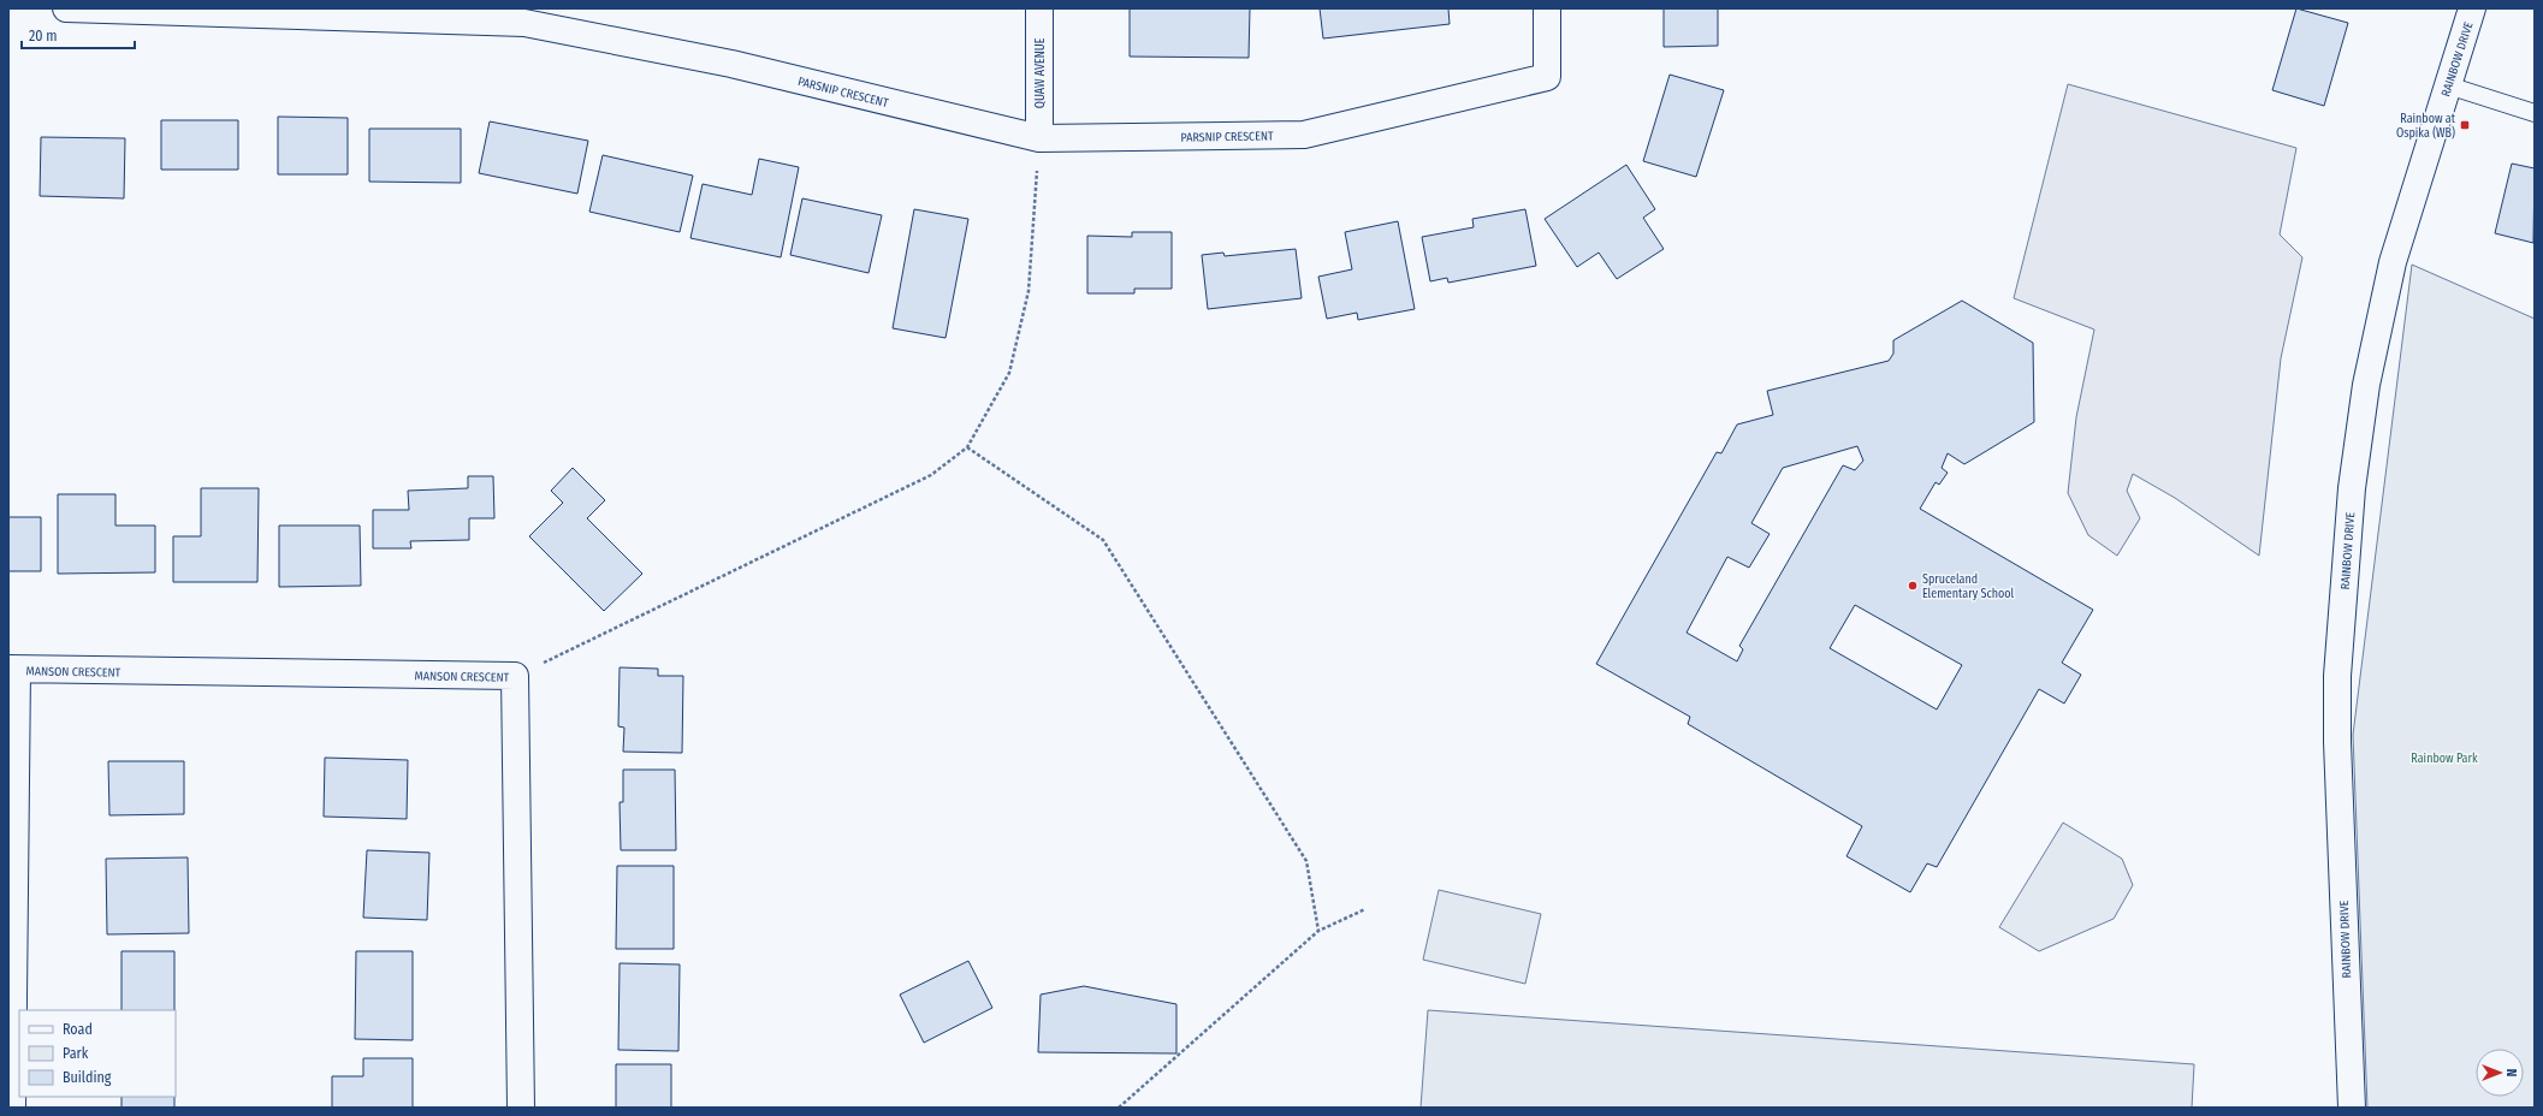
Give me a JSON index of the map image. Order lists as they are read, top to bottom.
{
  "streets": {
    "street": [
      "RAINBOW DRIVE",
      "QUAW AVENUE",
      "PARSNIP CRESCENT",
      "MANSON CRESCENT"
    ]
  },
  "crossings": [
    ["QUAW AVENUE", "PARSNIP CRESCENT"]
  ],
  "parks": ["Rainbow Park"],
  "places": {
    "transit": ["Rainbow at Ospika (WB)"],
    "other": ["Spruceland Elementary School"]
  },
  "legend": ["Road", "Park", "Building"],
  "scale_bar": "20 m",
  "north": "right"
}
